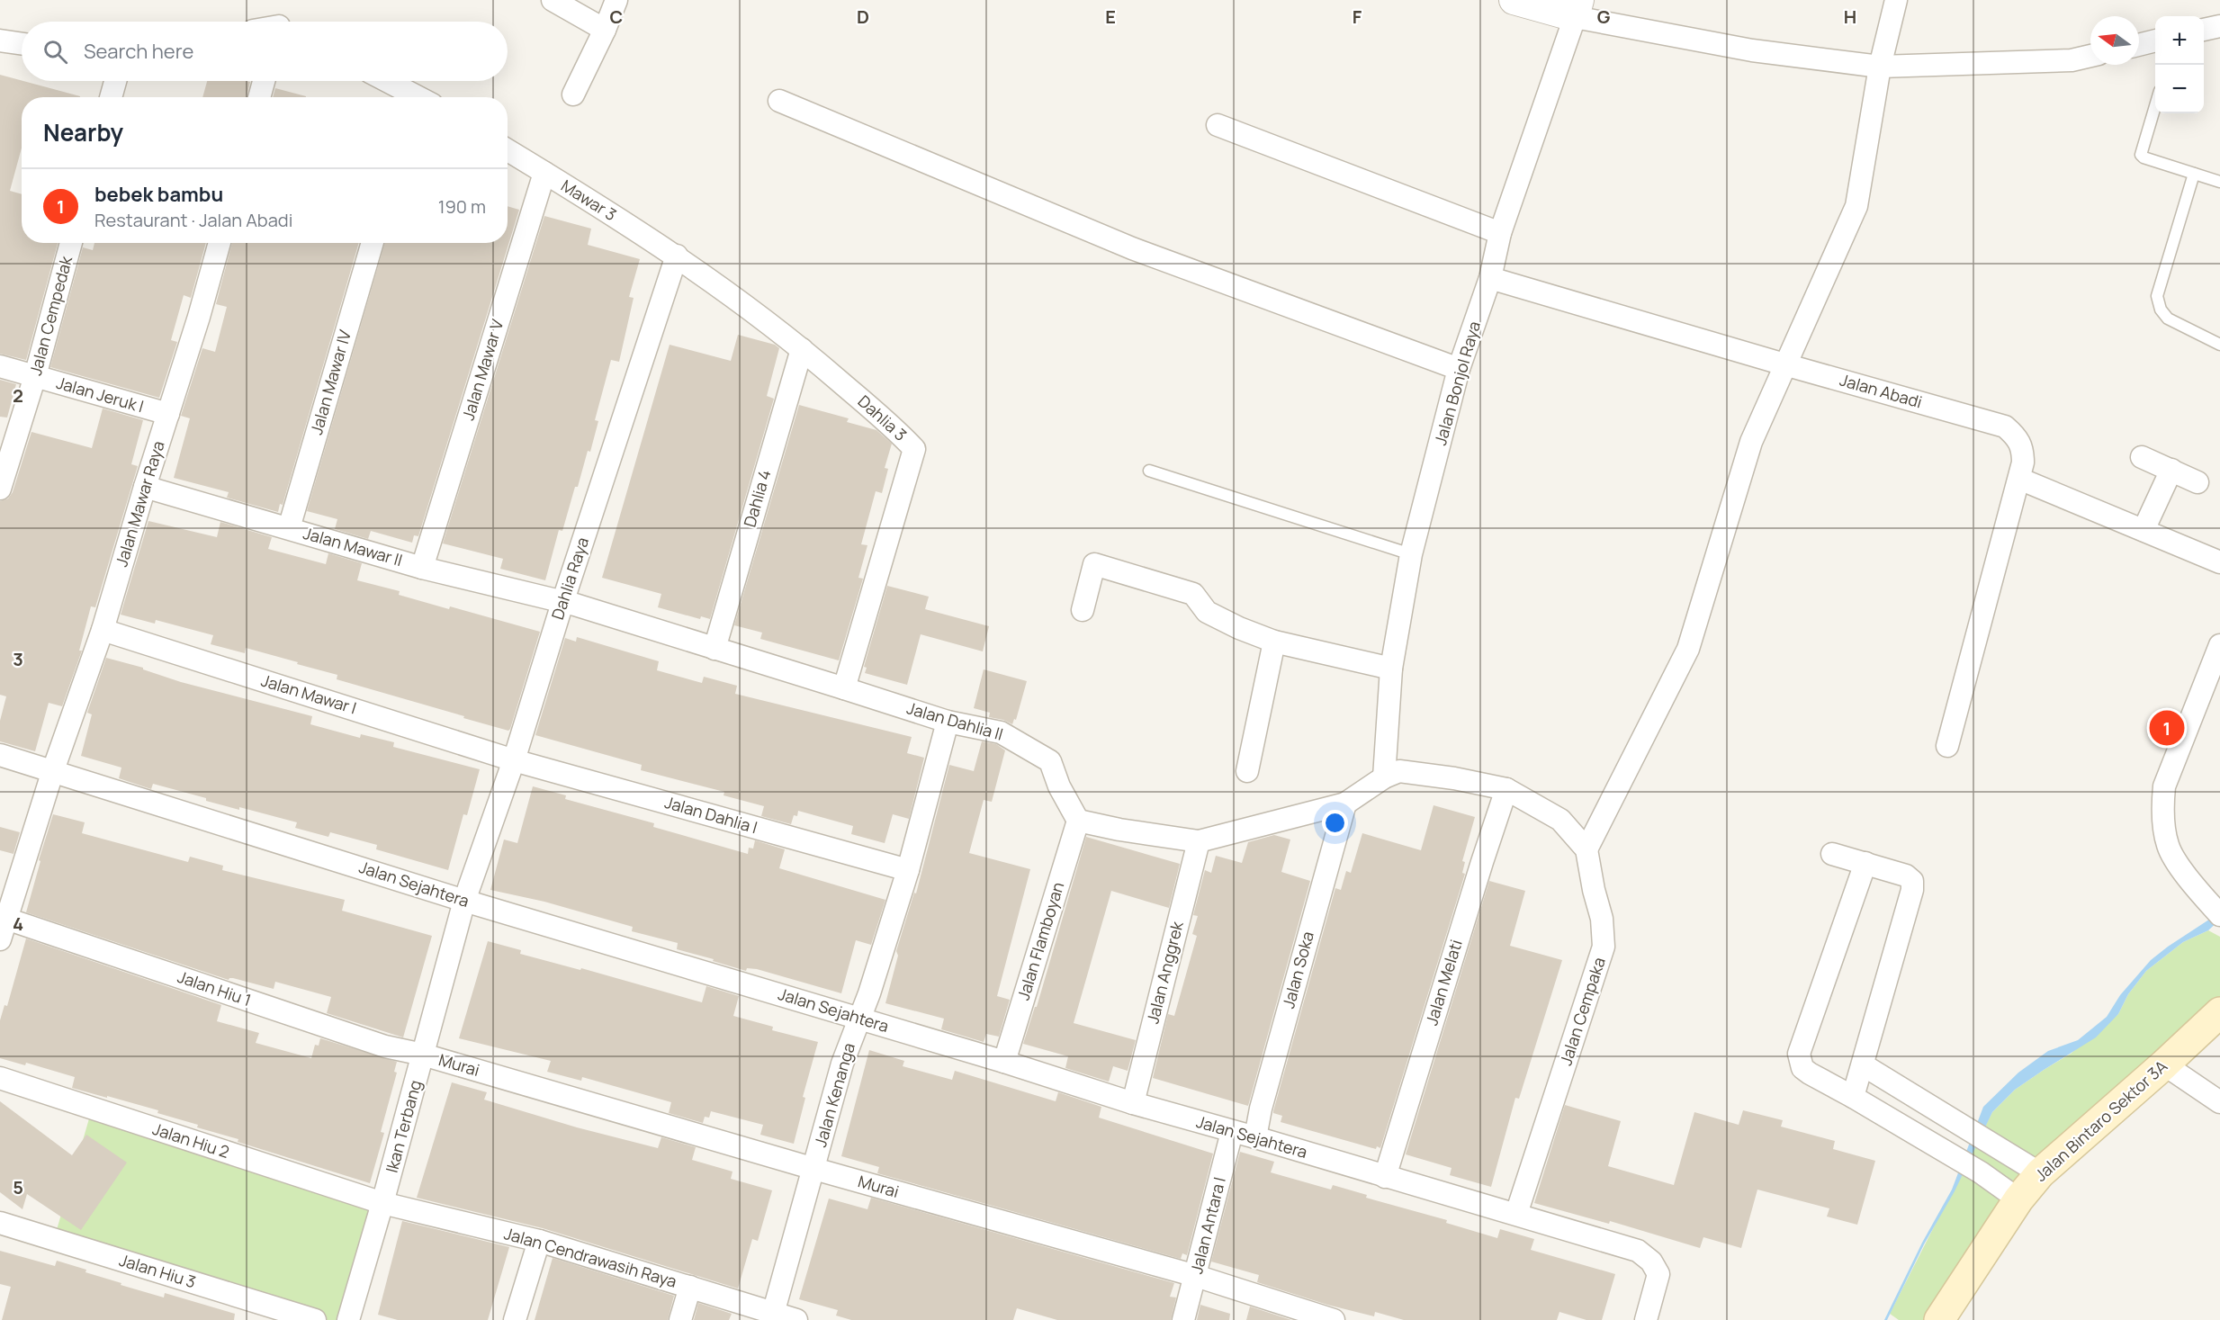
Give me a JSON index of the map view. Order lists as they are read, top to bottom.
{
  "streets": {
    "main road": ["Jalan Bintaro Sektor 3A"],
    "street": [
      "Mawar 3",
      "Jalan Cempedak",
      "Jalan Mawar V",
      "Jalan Mawar IV",
      "Jalan Bonjol Raya",
      "Jalan Abadi",
      "Jalan Jeruk I",
      "Dahlia 3",
      "Dahlia 4",
      "Jalan Mawar Raya",
      "Jalan Mawar II",
      "Dahlia Raya",
      "Jalan Mawar I",
      "Jalan Dahlia II",
      "Jalan Dahlia I",
      "Jalan Sejahtera",
      "Jalan Flamboyan",
      "Jalan Soka",
      "Jalan Anggrek",
      "Jalan Melati",
      "Jalan Hiu 1",
      "Jalan Cempaka",
      "Murai",
      "Jalan Kenanga",
      "Ikan Terbang",
      "Jalan Hiu 2",
      "Jalan Antara I",
      "Jalan Cendrawasih Raya",
      "Jalan Hiu 3"
    ]
  },
  "crossings": [
    ["Mawar 3", "Jalan Mawar V"],
    ["Mawar 3", "Dahlia 3"],
    ["Mawar 3", "Dahlia Raya"],
    ["Jalan Cempedak", "Jalan Jeruk I"],
    ["Jalan Mawar V", "Jalan Mawar II"],
    ["Jalan Mawar IV", "Jalan Mawar II"],
    ["Jalan Bonjol Raya", "Jalan Abadi"],
    ["Jalan Bonjol Raya", "Jalan Cempaka"],
    ["Jalan Jeruk I", "Jalan Mawar Raya"],
    ["Dahlia 3", "Dahlia 4"],
    ["Dahlia 3", "Dahlia Raya"],
    ["Dahlia 3", "Jalan Dahlia II"],
    ["Dahlia 4", "Jalan Dahlia II"],
    ["Jalan Mawar Raya", "Jalan Mawar II"],
    ["Jalan Mawar Raya", "Jalan Mawar I"],
    ["Jalan Mawar Raya", "Jalan Sejahtera"],
    ["Jalan Mawar Raya", "Jalan Hiu 1"],
    ["Jalan Mawar II", "Dahlia Raya"],
    ["Jalan Mawar II", "Jalan Dahlia II"],
    ["Dahlia Raya", "Jalan Mawar I"],
    ["Dahlia Raya", "Jalan Dahlia II"],
    ["Dahlia Raya", "Jalan Dahlia I"],
    ["Dahlia Raya", "Jalan Sejahtera"],
    ["Dahlia Raya", "Ikan Terbang"],
    ["Jalan Mawar I", "Jalan Dahlia I"],
    ["Jalan Dahlia II", "Jalan Flamboyan"],
    ["Jalan Dahlia II", "Jalan Kenanga"],
    ["Jalan Dahlia I", "Jalan Kenanga"],
    ["Jalan Sejahtera", "Jalan Flamboyan"],
    ["Jalan Sejahtera", "Jalan Soka"],
    ["Jalan Sejahtera", "Jalan Anggrek"],
    ["Jalan Sejahtera", "Jalan Melati"],
    ["Jalan Sejahtera", "Jalan Cempaka"],
    ["Jalan Sejahtera", "Jalan Kenanga"],
    ["Jalan Sejahtera", "Ikan Terbang"],
    ["Jalan Sejahtera", "Jalan Antara I"],
    ["Jalan Soka", "Jalan Cempaka"],
    ["Jalan Melati", "Jalan Cempaka"],
    ["Jalan Hiu 1", "Murai"],
    ["Jalan Hiu 1", "Ikan Terbang"],
    ["Murai", "Jalan Kenanga"],
    ["Murai", "Ikan Terbang"],
    ["Murai", "Jalan Antara I"],
    ["Jalan Kenanga", "Jalan Cendrawasih Raya"],
    ["Ikan Terbang", "Jalan Hiu 2"],
    ["Ikan Terbang", "Jalan Cendrawasih Raya"],
    ["Jalan Hiu 2", "Jalan Cendrawasih Raya"]
  ],
  "north": "left",
  "page": {
    "map_buttons": ["+", "−"],
    "search": "Search here",
    "heading": "Nearby",
    "list": [
      {
        "mark": "1",
        "name": "bebek bambu",
        "note": "Restaurant · Jalan Abadi",
        "value": "190 m"
      }
    ],
    "pins": "1"
  },
  "grid": {
    "columns": [
      "C",
      "D",
      "E",
      "F",
      "G",
      "H"
    ],
    "rows": [
      "2",
      "3",
      "4",
      "5"
    ]
  }
}
